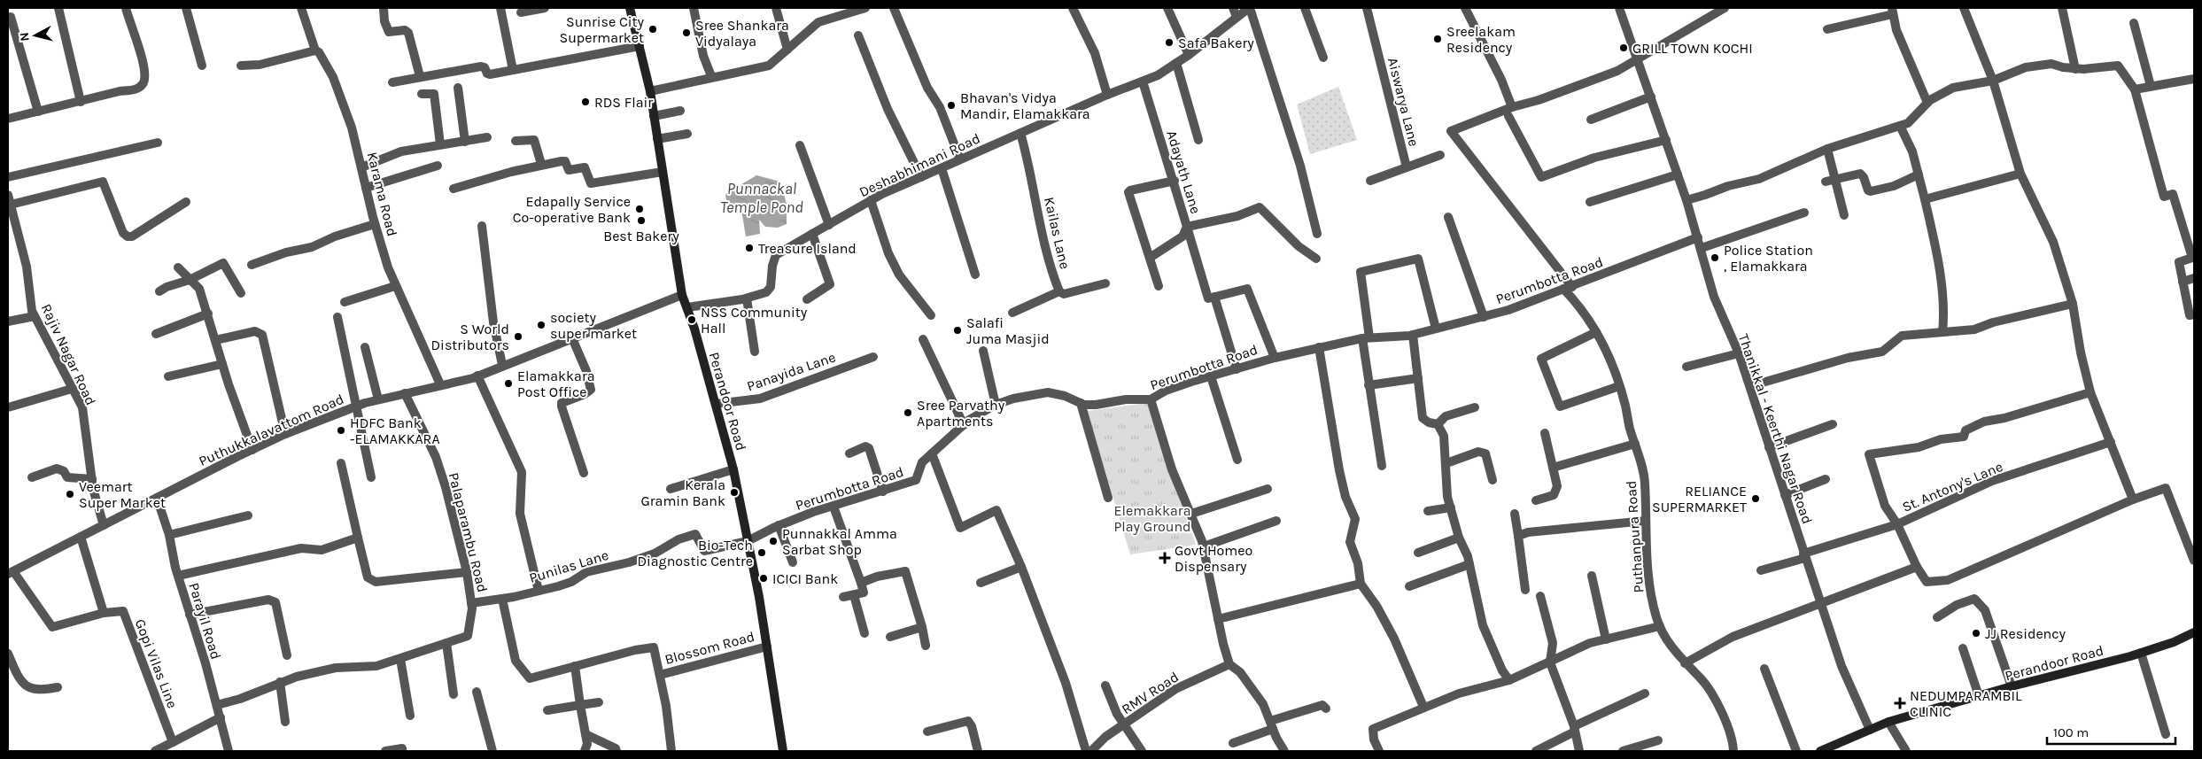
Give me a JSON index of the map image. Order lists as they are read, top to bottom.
{
  "streets": {
    "main road": ["Perandoor Road"],
    "street": [
      "Aiswarya Lane",
      "Deshabhimani Road",
      "Adayath Lane",
      "Karama Road",
      "Kailas Lane",
      "Perumbotta Road",
      "Rajiv Nagar Road",
      "Panayida Lane",
      "Thanikkal - Keerthi Nagar Road",
      "Puthukkalavattom Road",
      "St. Antony's Lane",
      "Palaparambu Road",
      "Puthanpura Road",
      "Punilas Lane",
      "Parayil Road",
      "Blossom Road",
      "Gopi Vilas Line",
      "RMV Road"
    ]
  },
  "crossings": [
    ["Deshabhimani Road", "Adayath Lane"],
    ["Deshabhimani Road", "Kailas Lane"],
    ["Deshabhimani Road", "Perandoor Road"],
    ["Karama Road", "Puthukkalavattom Road"],
    ["Perumbotta Road", "Perandoor Road"],
    ["Perumbotta Road", "Thanikkal - Keerthi Nagar Road"],
    ["Perumbotta Road", "Puthanpura Road"],
    ["Perumbotta Road", "Punilas Lane"],
    ["Rajiv Nagar Road", "Puthukkalavattom Road"],
    ["Panayida Lane", "Perandoor Road"],
    ["Perandoor Road", "Thanikkal - Keerthi Nagar Road"],
    ["Perandoor Road", "Puthukkalavattom Road"],
    ["Perandoor Road", "Punilas Lane"],
    ["Perandoor Road", "Blossom Road"],
    ["Thanikkal - Keerthi Nagar Road", "St. Antony's Lane"],
    ["Puthukkalavattom Road", "Palaparambu Road"],
    ["Puthukkalavattom Road", "Parayil Road"],
    ["Palaparambu Road", "Punilas Lane"],
    ["Palaparambu Road", "Parayil Road"]
  ],
  "water": ["Punnackal Temple Pond"],
  "parks": ["Elemakkara Play Ground"],
  "places": {
    "other": [
      "Sunrise City Supermarket",
      "Sree Shankara Vidyalaya",
      "Sreelakam Residency",
      "Safa Bakery",
      "GRILL TOWN KOCHI",
      "RDS Flair",
      "Bhavan's Vidya Mandir, Elamakkara",
      "Edapally Service Co-operative Bank",
      "Best Bakery",
      "Treasure Island",
      "Police Station , Elamakkara",
      "NSS Community Hall",
      "society super market",
      "Salafi Juma Masjid",
      "S World Distributors",
      "Elamakkara Post Office",
      "Sree Parvathy Apartments",
      "HDFC Bank -ELAMAKKARA",
      "Kerala Gramin Bank",
      "Veemart Super Market",
      "RELIANCE SUPERMARKET",
      "Punnakkal Amma Sarbat Shop",
      "Bio-Tech Diagnostic Centre",
      "ICICI Bank",
      "JJ Residency"
    ],
    "health": ["Govt Homeo Dispensary", "NEDUMPARAMBIL CLINIC"]
  },
  "scale_bar": "100 m",
  "north": "left"
}
